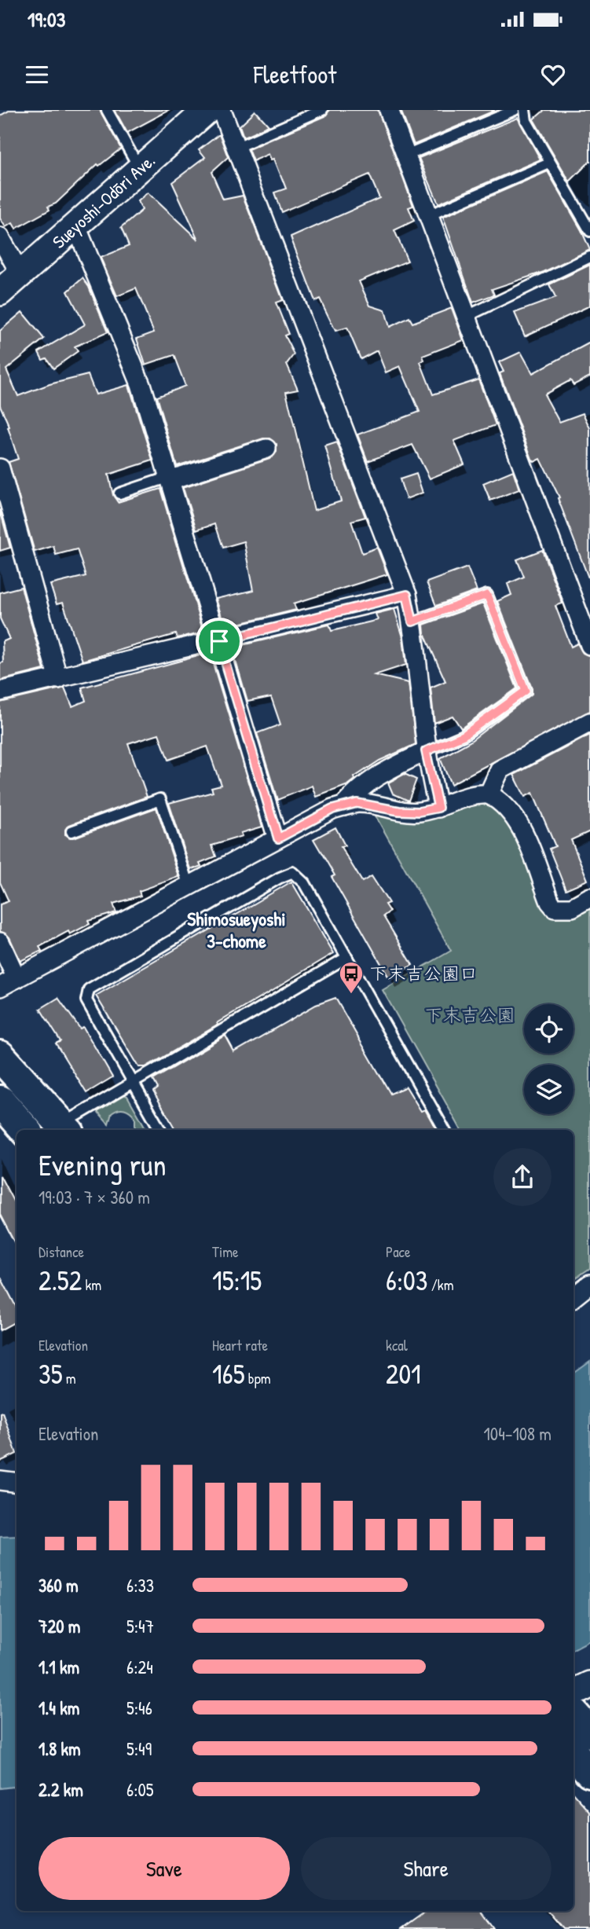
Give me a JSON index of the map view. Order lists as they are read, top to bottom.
{
  "streets": {
    "street": ["Sueyoshi-Odōri Ave."]
  },
  "districts": ["Shimosueyoshi 3-chome"],
  "parks": ["下末吉公園"],
  "places": {
    "bus stop": ["下末吉公園口"]
  },
  "page": {
    "status": "19:03",
    "header": "Fleetfoot",
    "heading": ["Evening run", "19:03 · 7 × 360 m"],
    "stats": [
      ["Distance", "2.52 km"],
      ["Time", "15:15"],
      ["Pace", "6:03 /km"],
      ["Elevation", "35 m"],
      ["Heart rate", "165 bpm"],
      ["kcal", "201"]
    ],
    "chart": ["Elevation", "104–108 m"],
    "list": [
      {
        "name": "360 m",
        "note": "6:33"
      },
      {
        "name": "720 m",
        "note": "5:47"
      },
      {
        "name": "1.1 km",
        "note": "6:24"
      },
      {
        "name": "1.4 km",
        "note": "5:46"
      },
      {
        "name": "1.8 km",
        "note": "5:49"
      },
      {
        "name": "2.2 km",
        "note": "6:05"
      }
    ],
    "buttons": ["Save", "Share"]
  }
}
